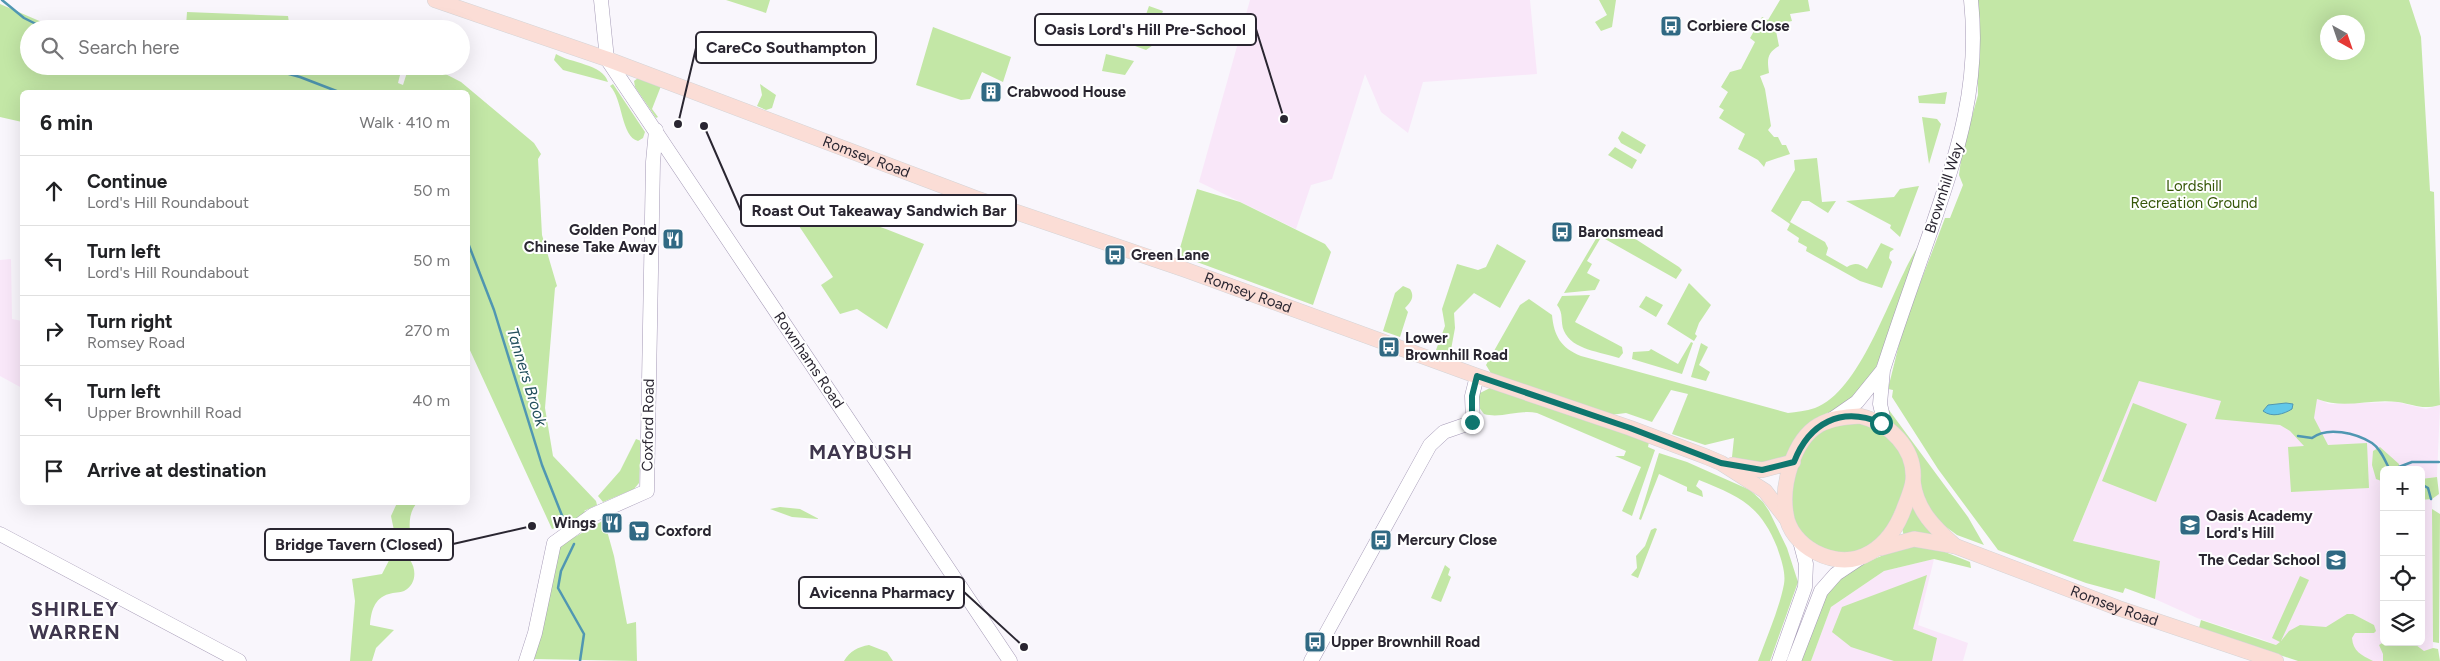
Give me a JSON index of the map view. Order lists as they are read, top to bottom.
{
  "streets": {
    "main road": ["Romsey Road"],
    "street": ["Brownhill Way", "Rownhams Road", "Coxford Road"]
  },
  "crossings": [
    ["Romsey Road", "Brownhill Way"],
    ["Romsey Road", "Rownhams Road"],
    ["Rownhams Road", "Coxford Road"]
  ],
  "districts": ["MAYBUSH", "SHIRLEY WARREN"],
  "water": ["Tanners Brook"],
  "parks": ["Lordshill Recreation Ground"],
  "places": {
    "bus stop": [
      "Corbiere Close",
      "Baronsmead",
      "Green Lane",
      "Lower Brownhill Road",
      "Mercury Close",
      "Upper Brownhill Road"
    ],
    "building": ["Crabwood House"],
    "other": [
      "Oasis Lord's Hill Pre-School",
      "CareCo Southampton",
      "Roast Out Takeaway Sandwich Bar",
      "Bridge Tavern (Closed)",
      "Avicenna Pharmacy"
    ],
    "restaurant": ["Golden Pond Chinese Take Away", "Wings"],
    "school or university": ["Oasis Academy Lord's Hill", "The Cedar School"],
    "supermarket": ["Coxford"]
  },
  "north": "bottom right",
  "page": {
    "search": "Search here",
    "heading": ["6 min", "Walk · 410 m"],
    "list": [
      ["Continue", "Lord's Hill Roundabout", "50 m"],
      ["Turn left", "Lord's Hill Roundabout", "50 m"],
      ["Turn right", "Romsey Road", "270 m"],
      ["Turn left", "Upper Brownhill Road", "40 m"],
      "Arrive at destination"
    ],
    "map_buttons": ["+", "−"]
  }
}
